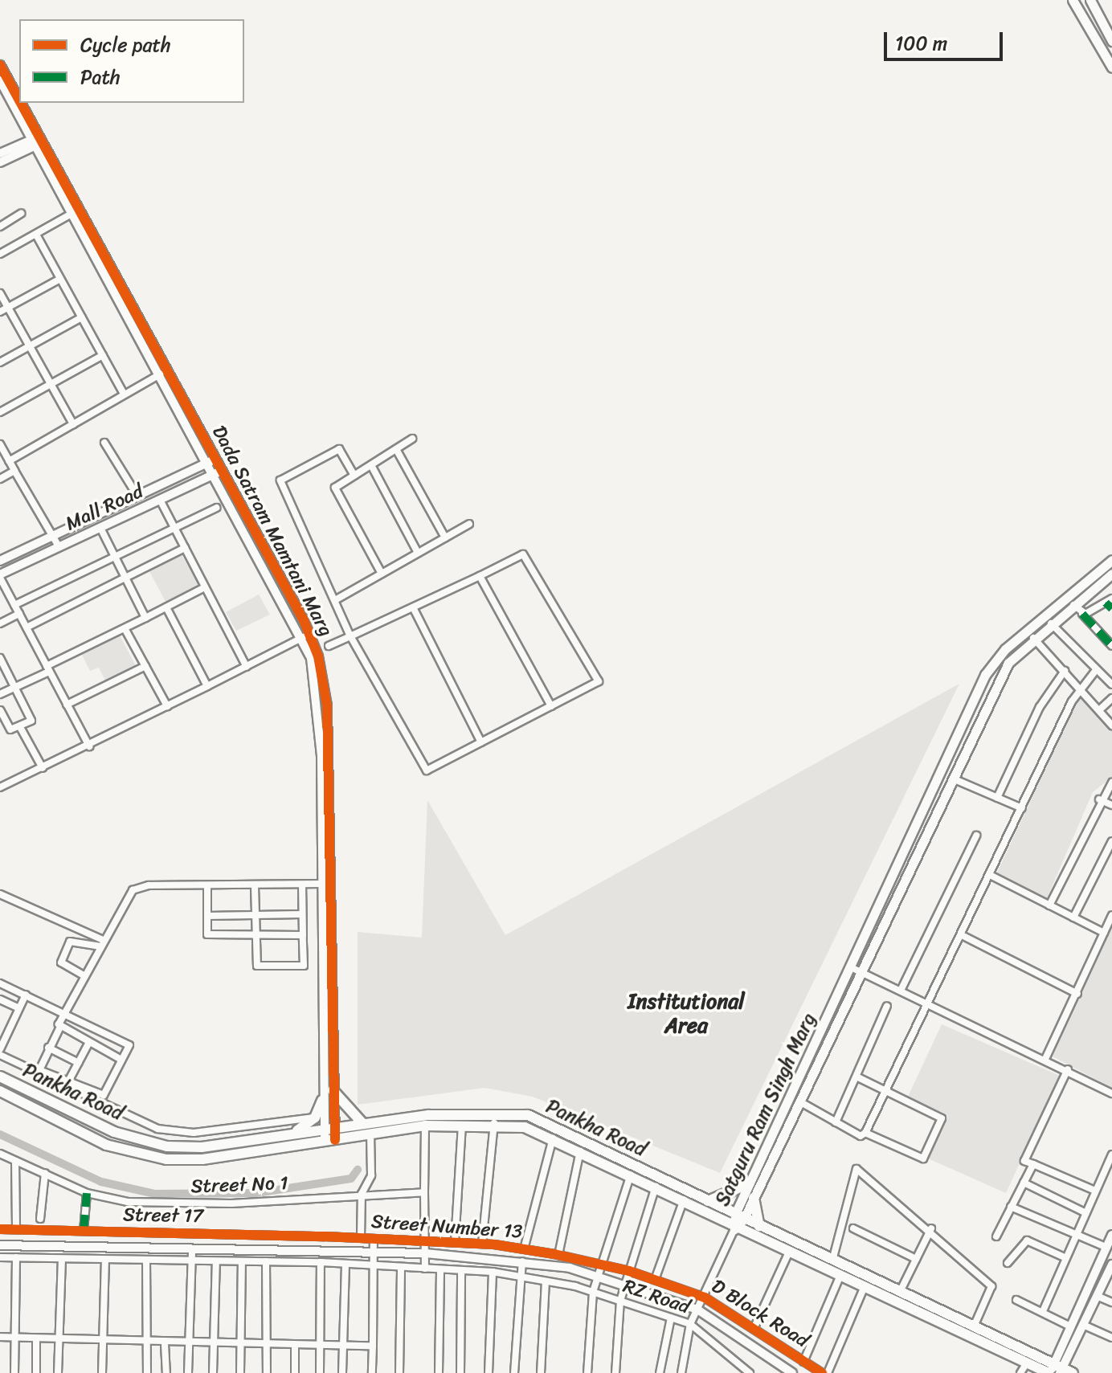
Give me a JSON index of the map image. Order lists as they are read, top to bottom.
{
  "streets": {
    "main road": ["Pankha Road", "Satguru Ram Singh Marg"],
    "street": [
      "Mall Road",
      "Dada Satram Mamtani Marg",
      "Street No 1",
      "Street 17",
      "Street Number 13",
      "RZ Road",
      "D Block Road"
    ]
  },
  "crossings": [
    ["Mall Road", "Dada Satram Mamtani Marg"],
    ["Dada Satram Mamtani Marg", "Pankha Road"],
    ["Pankha Road", "Satguru Ram Singh Marg"],
    ["Street 17", "Street Number 13"],
    ["Street Number 13", "D Block Road"]
  ],
  "districts": ["Institutional Area"],
  "legend": ["Cycle path", "Path"],
  "scale_bar": "100 m"
}
